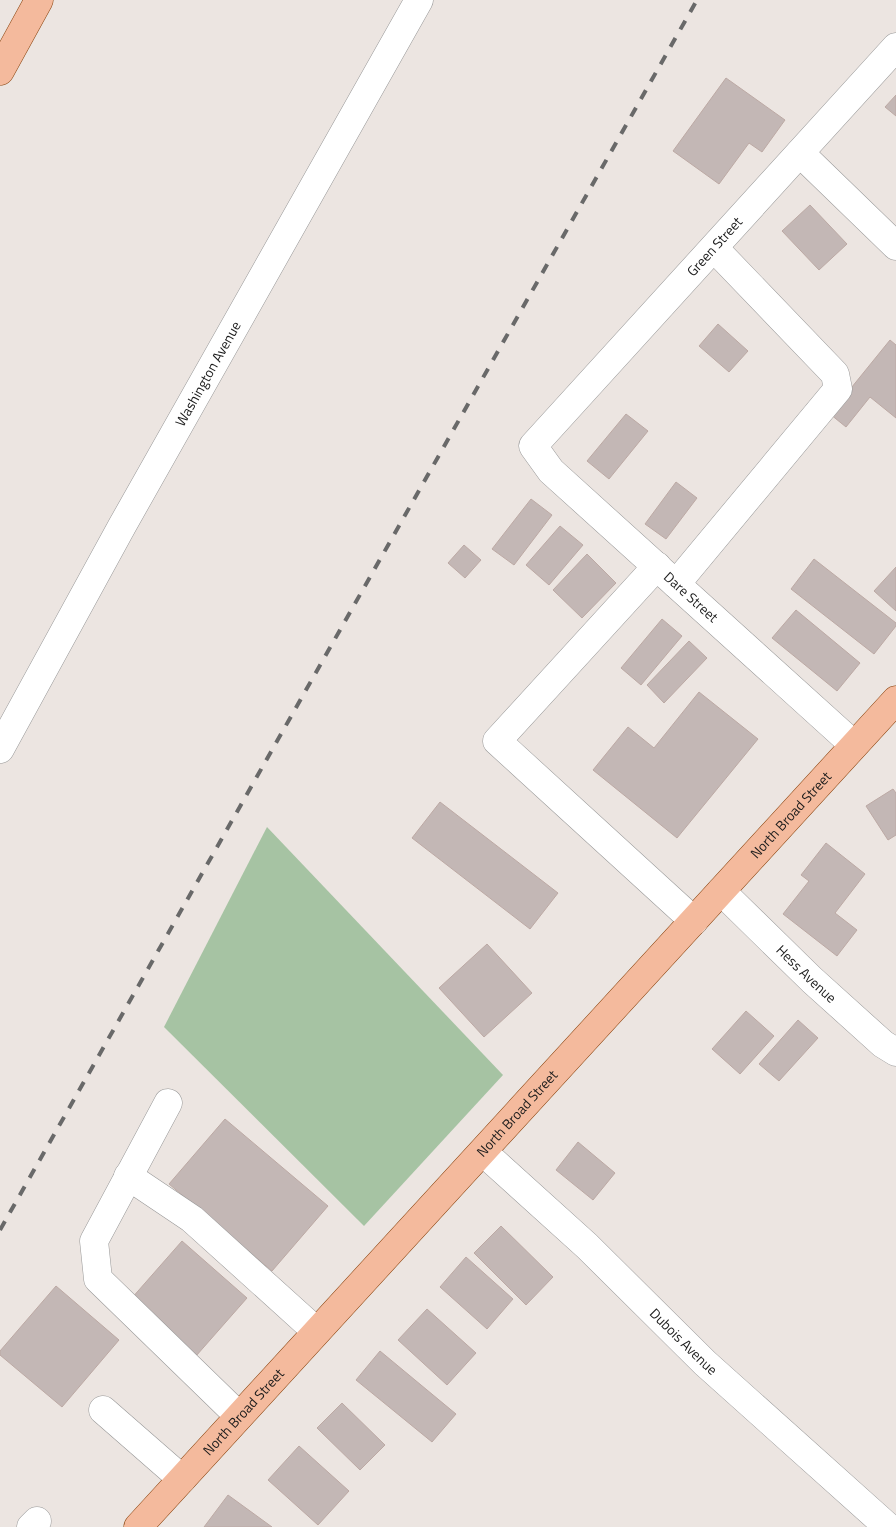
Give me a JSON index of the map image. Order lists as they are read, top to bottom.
{
  "streets": {
    "main road": ["North Broad Street"],
    "street": [
      "Green Street",
      "Washington Avenue",
      "Dare Street",
      "Hess Avenue",
      "Dubois Avenue"
    ]
  },
  "crossings": [
    ["Green Street", "Dare Street"],
    ["Dare Street", "North Broad Street"],
    ["North Broad Street", "Hess Avenue"],
    ["North Broad Street", "Dubois Avenue"]
  ]
}
